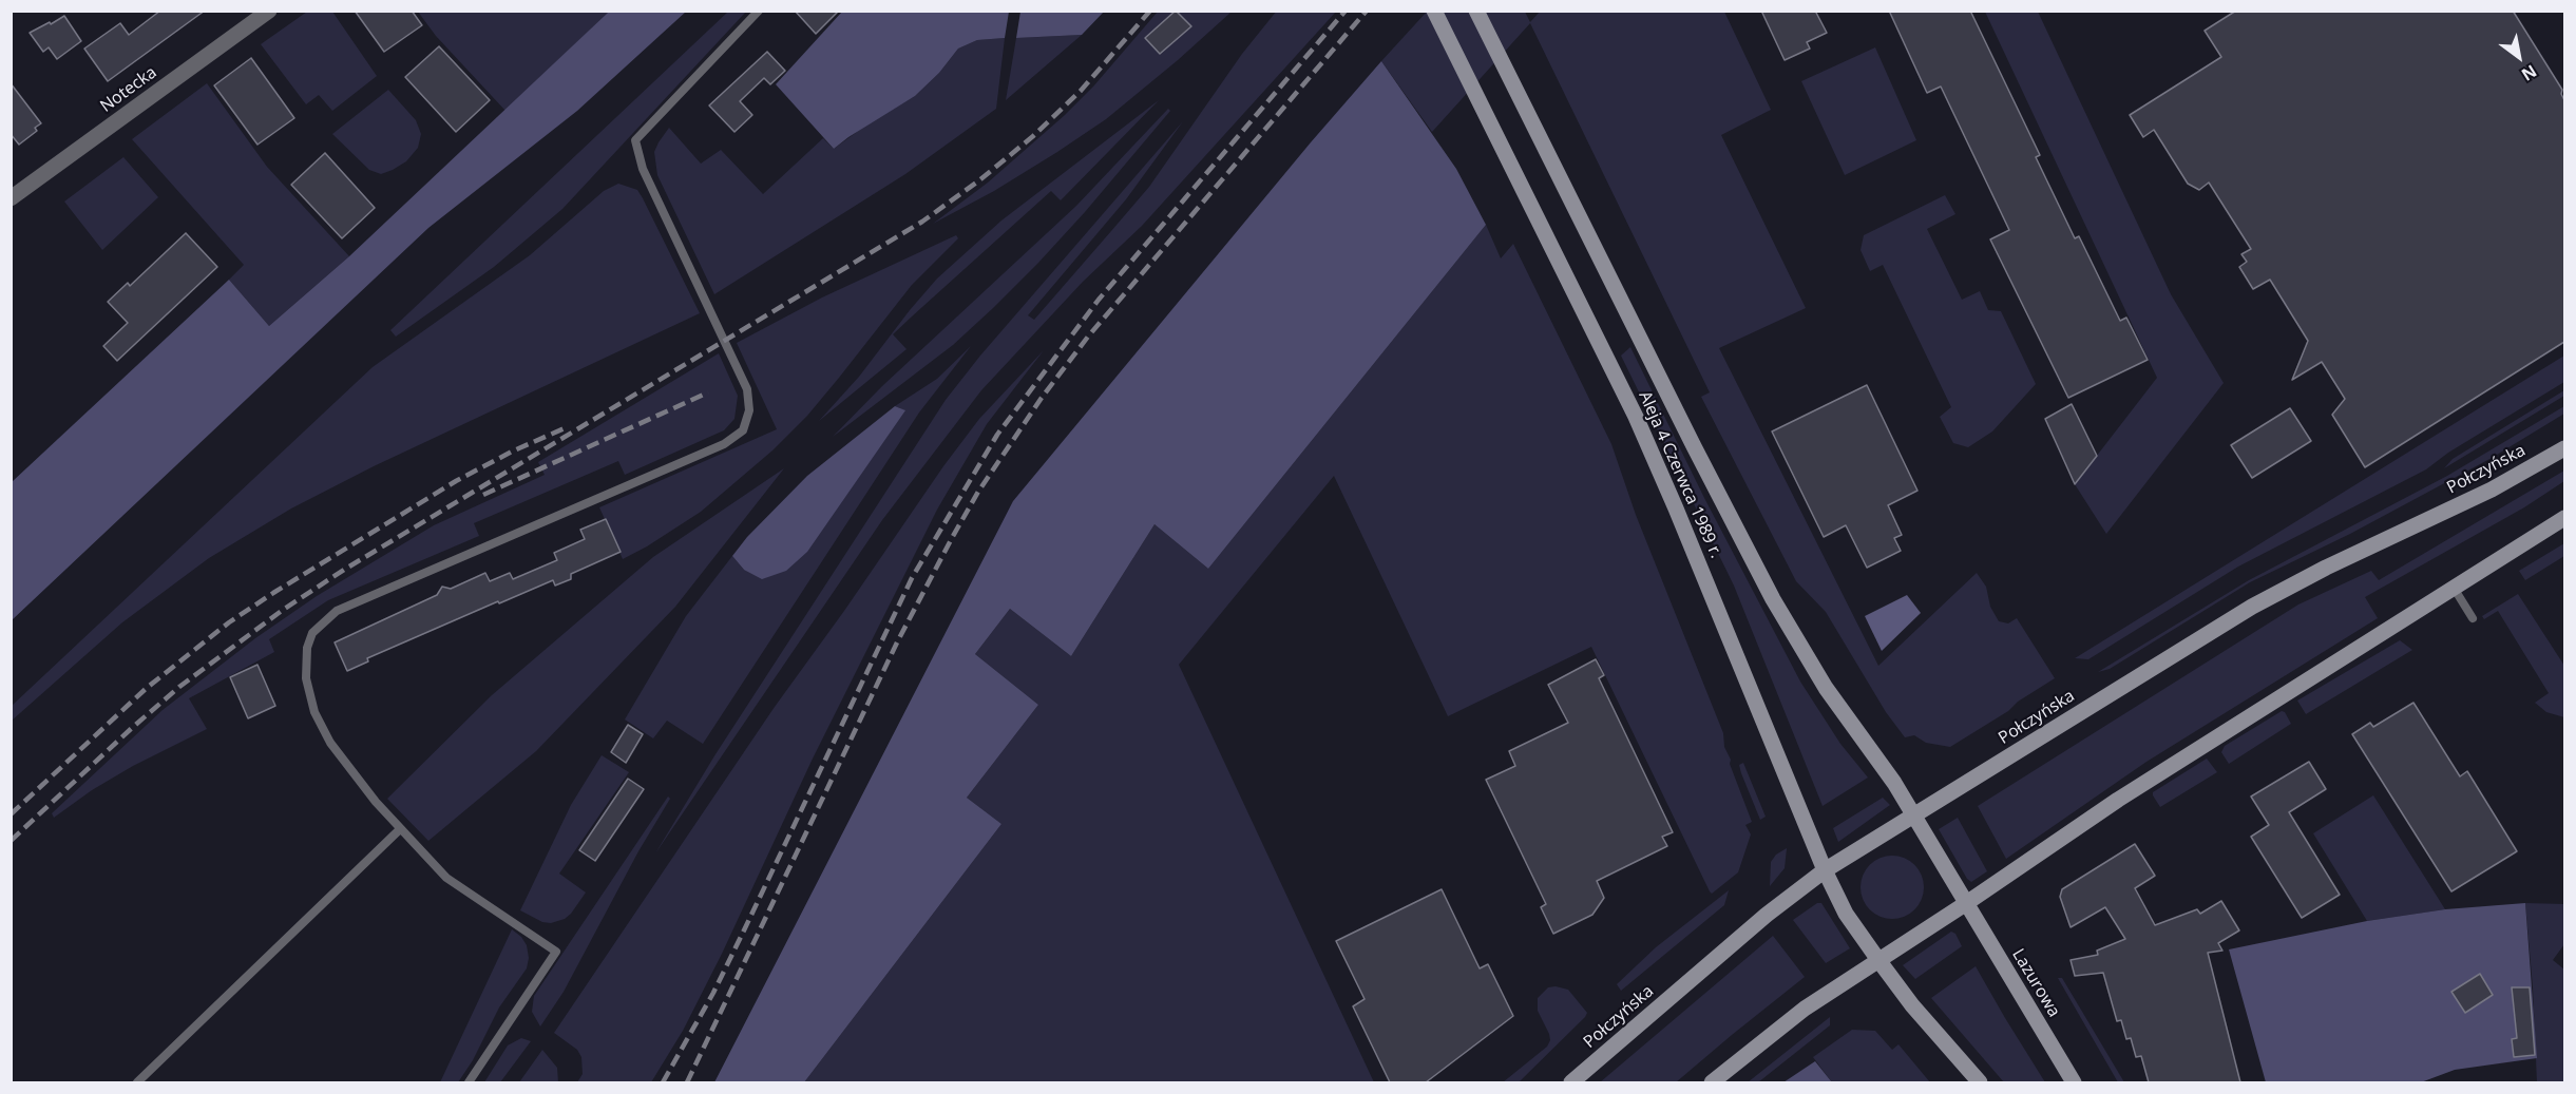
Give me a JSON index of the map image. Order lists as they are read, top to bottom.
{
  "streets": {
    "main road": ["Połczyńska", "Aleja 4 Czerwca 1989 r.", "Lazurowa"],
    "street": ["Notecka"]
  },
  "crossings": [
    ["Połczyńska", "Aleja 4 Czerwca 1989 r."],
    ["Aleja 4 Czerwca 1989 r.", "Lazurowa"]
  ],
  "north": "bottom right"
}
